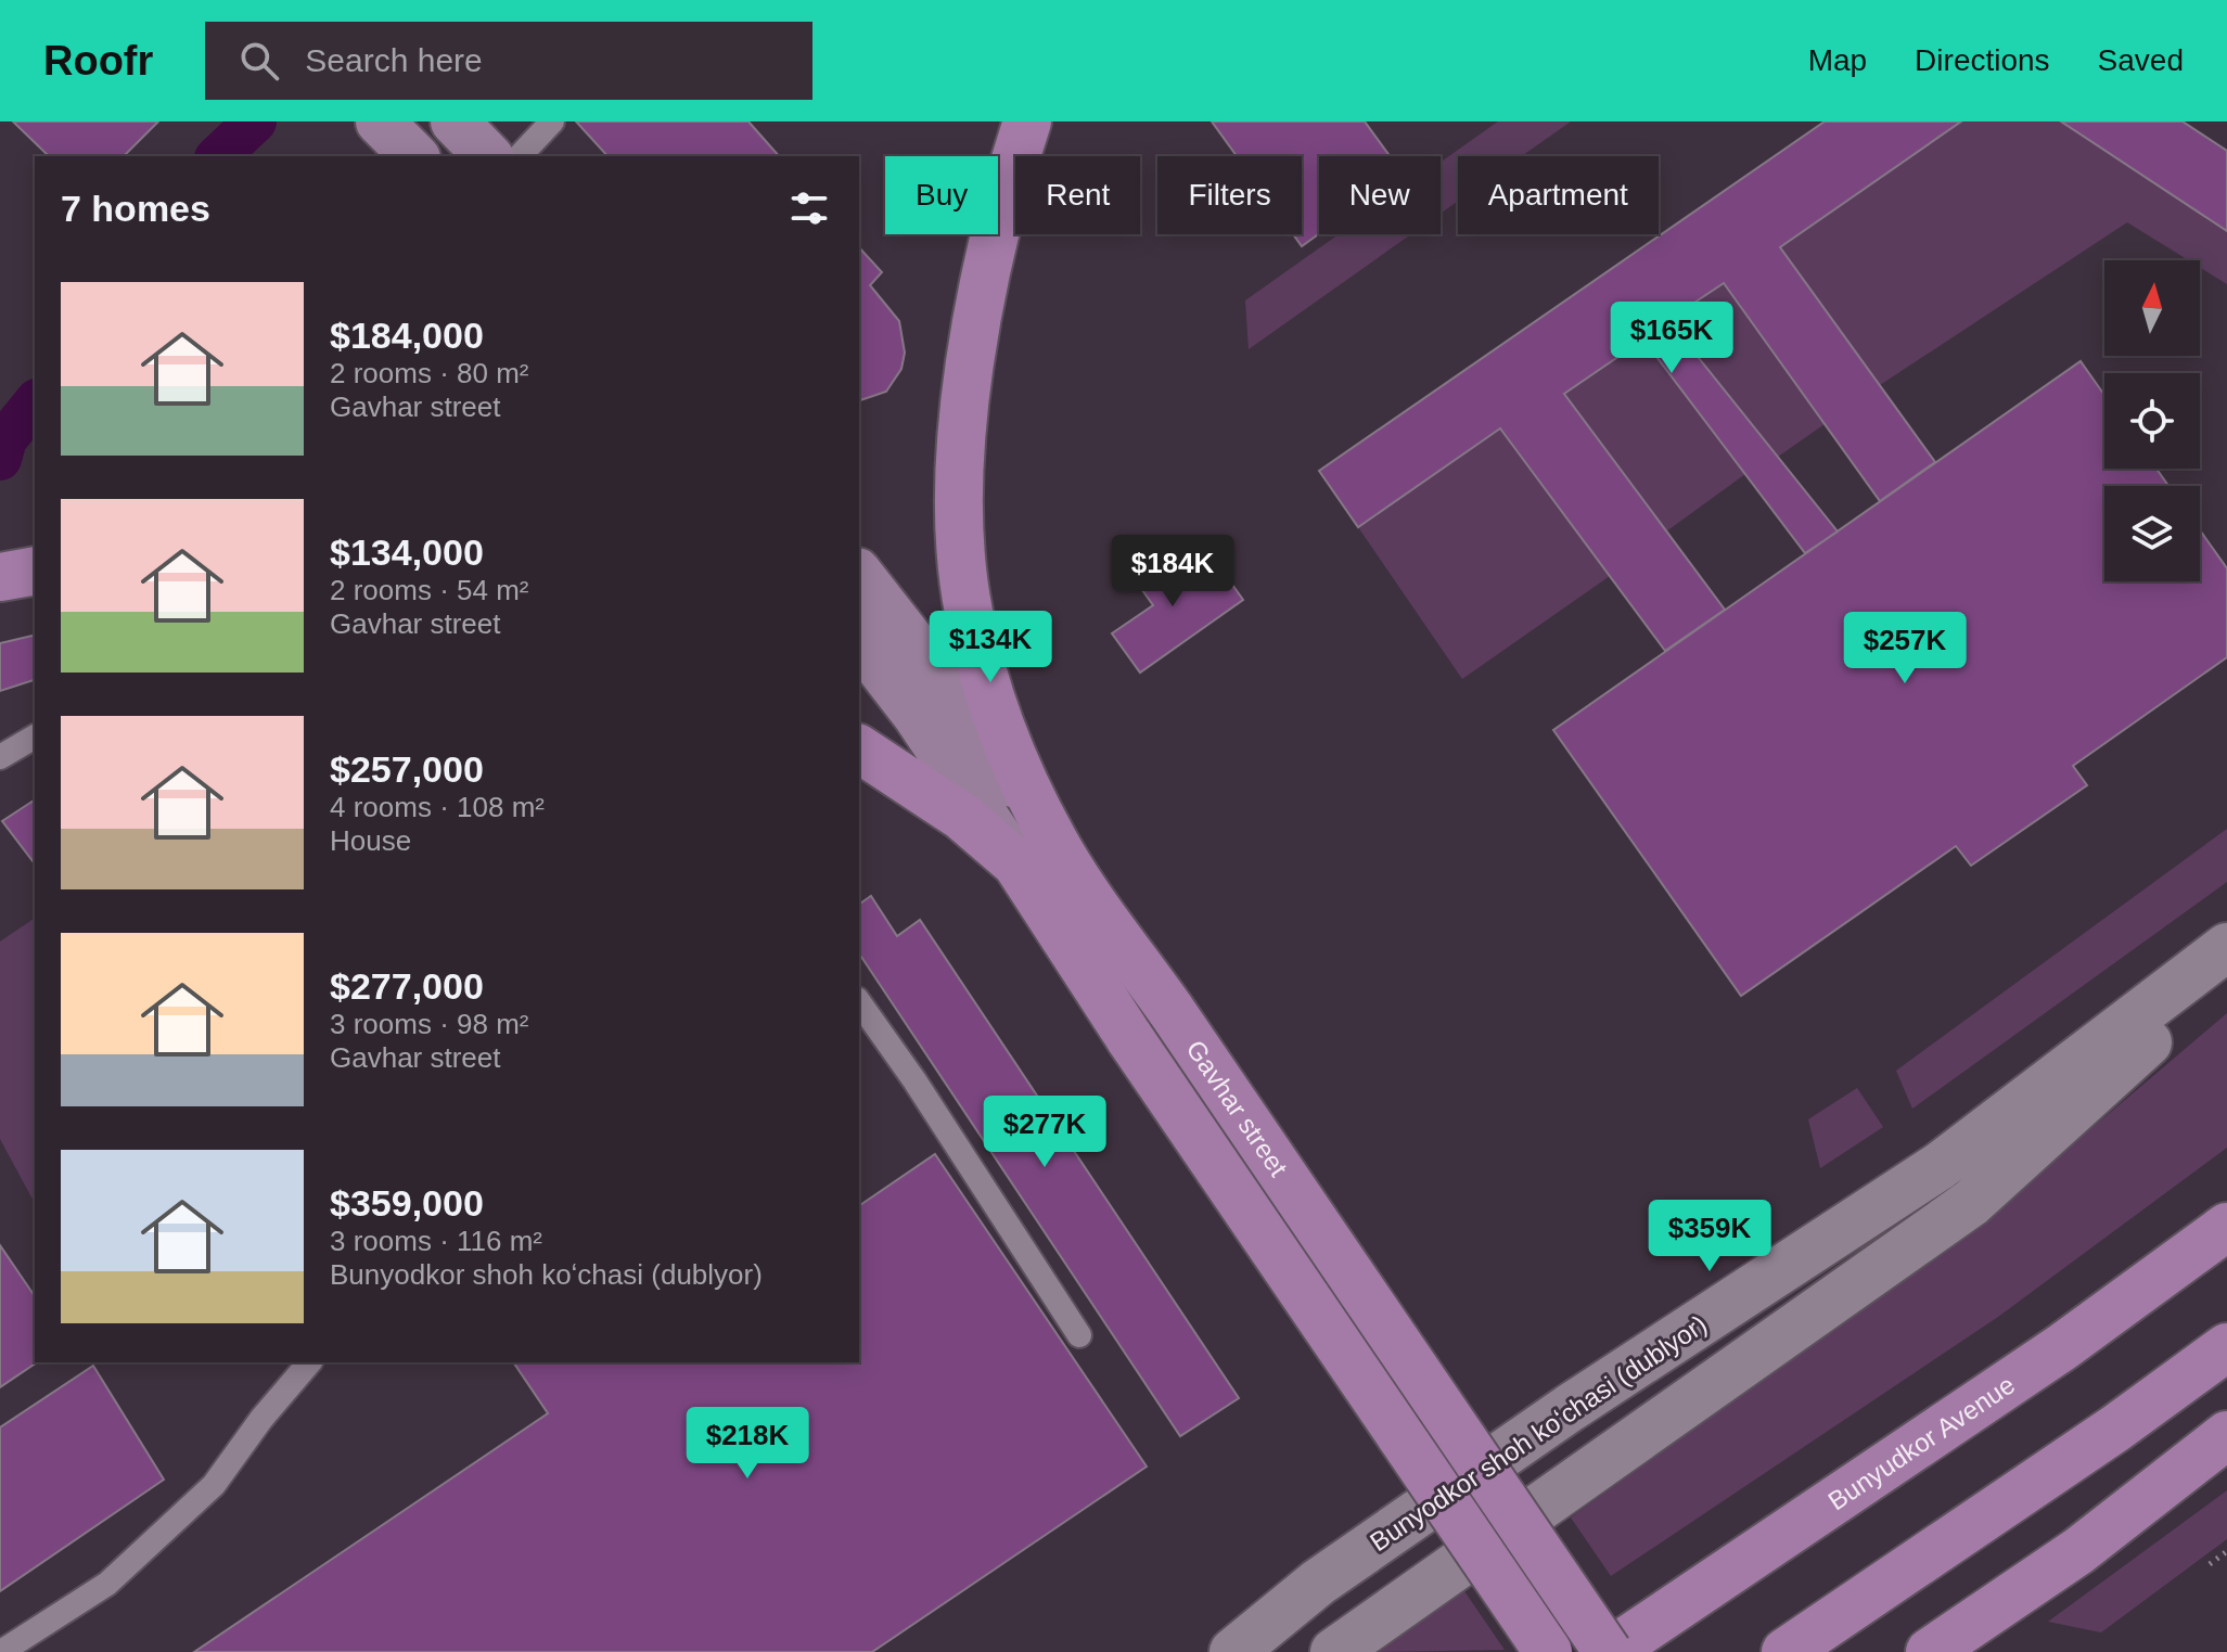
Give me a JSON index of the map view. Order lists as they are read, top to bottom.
{
  "streets": {
    "main road": ["Gavhar street", "Bunyudkor Avenue"],
    "street": ["Bunyodkor shoh koʻchasi (dublyor)"]
  },
  "crossings": [
    ["Gavhar street", "Bunyudkor Avenue"]
  ],
  "north": "top",
  "page": {
    "header": "Roofr",
    "search": "Search here",
    "nav": ["Map", "Directions", "Saved"],
    "chip": [
      "Buy",
      "Rent",
      "Filters",
      "New",
      "Apartment"
    ],
    "heading": "7 homes",
    "list": [
      {
        "name": "$184,000",
        "note": "2 rooms · 80 m² · Gavhar street"
      },
      {
        "name": "$134,000",
        "note": "2 rooms · 54 m² · Gavhar street"
      },
      {
        "name": "$257,000",
        "note": "4 rooms · 108 m² · House"
      },
      {
        "name": "$277,000",
        "note": "3 rooms · 98 m² · Gavhar street"
      },
      {
        "name": "$359,000",
        "note": "3 rooms · 116 m² · Bunyodkor shoh koʻchasi (dublyor)"
      }
    ],
    "price": [
      "$165K",
      "$184K",
      "$134K",
      "$257K",
      "$277K",
      "$359K",
      "$218K"
    ]
  }
}
